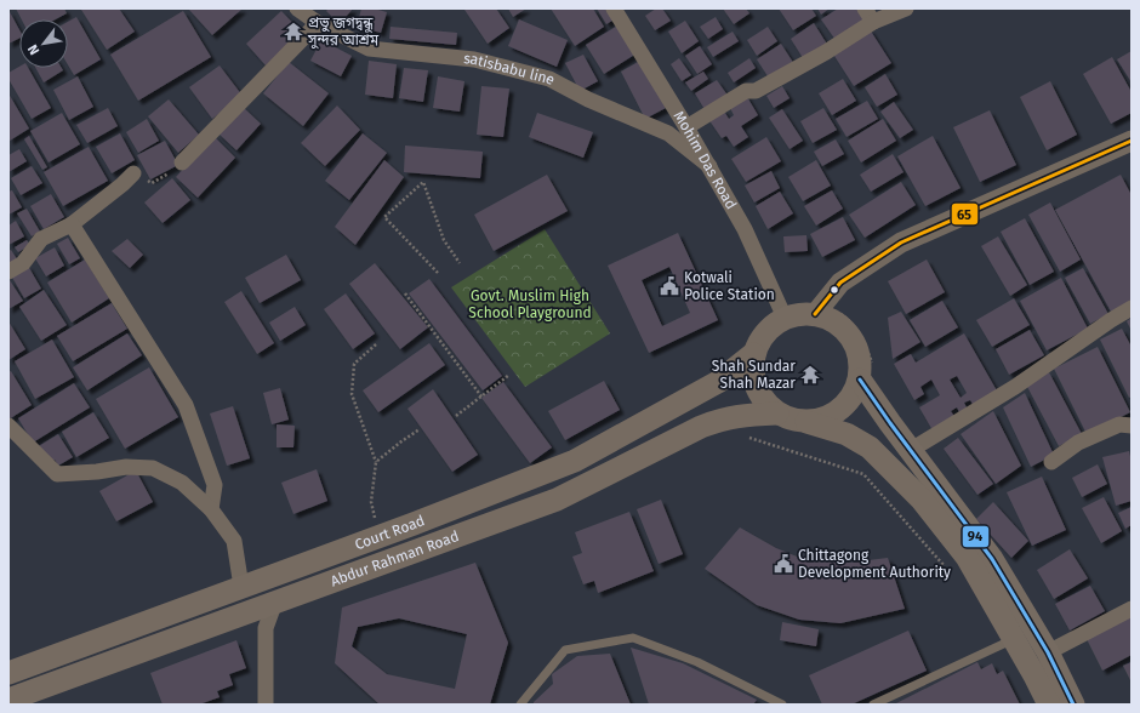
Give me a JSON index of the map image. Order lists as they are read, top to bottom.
{
  "streets": {
    "main road": ["Court Road", "Abdur Rahman Road"],
    "street": ["satisbabu line", "Mohim Das Road"]
  },
  "crossings": [
    ["satisbabu line", "Mohim Das Road"],
    ["Mohim Das Road", "Court Road"],
    ["Mohim Das Road", "Abdur Rahman Road"],
    ["Court Road", "Abdur Rahman Road"]
  ],
  "parks": ["Govt. Muslim High School Playground"],
  "places": {
    "temple": ["প্রভু জগদ্বন্ধু সুন্দর আশ্রম", "Shah Sundar Shah Mazar"],
    "public building": ["Kotwali Police Station", "Chittagong Development Authority"]
  },
  "lines": ["transit line 65", "transit line 94"],
  "north": "bottom left"
}
